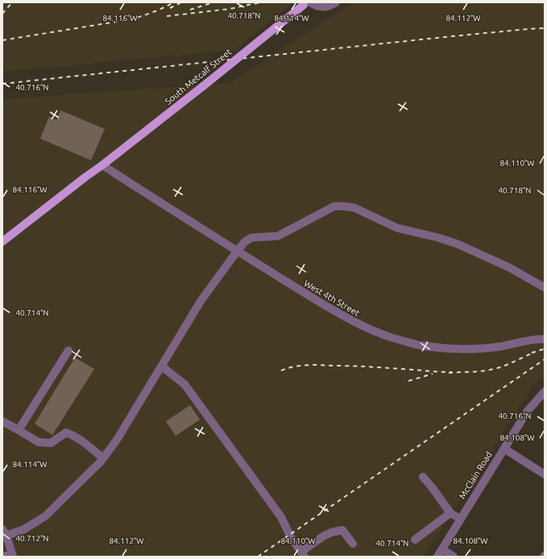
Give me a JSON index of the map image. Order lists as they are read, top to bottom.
{
  "streets": {
    "main road": ["South Metcalf Street"],
    "street": ["West 4th Street", "McClain Road"]
  },
  "crossings": [
    ["South Metcalf Street", "West 4th Street"]
  ],
  "coordinates": [
    "40.718°N",
    "84.116°W",
    "84.114°W",
    "84.112°W",
    "40.716°N",
    "84.110°W",
    "40.714°N",
    "84.108°W",
    "40.712°N"
  ]
}
